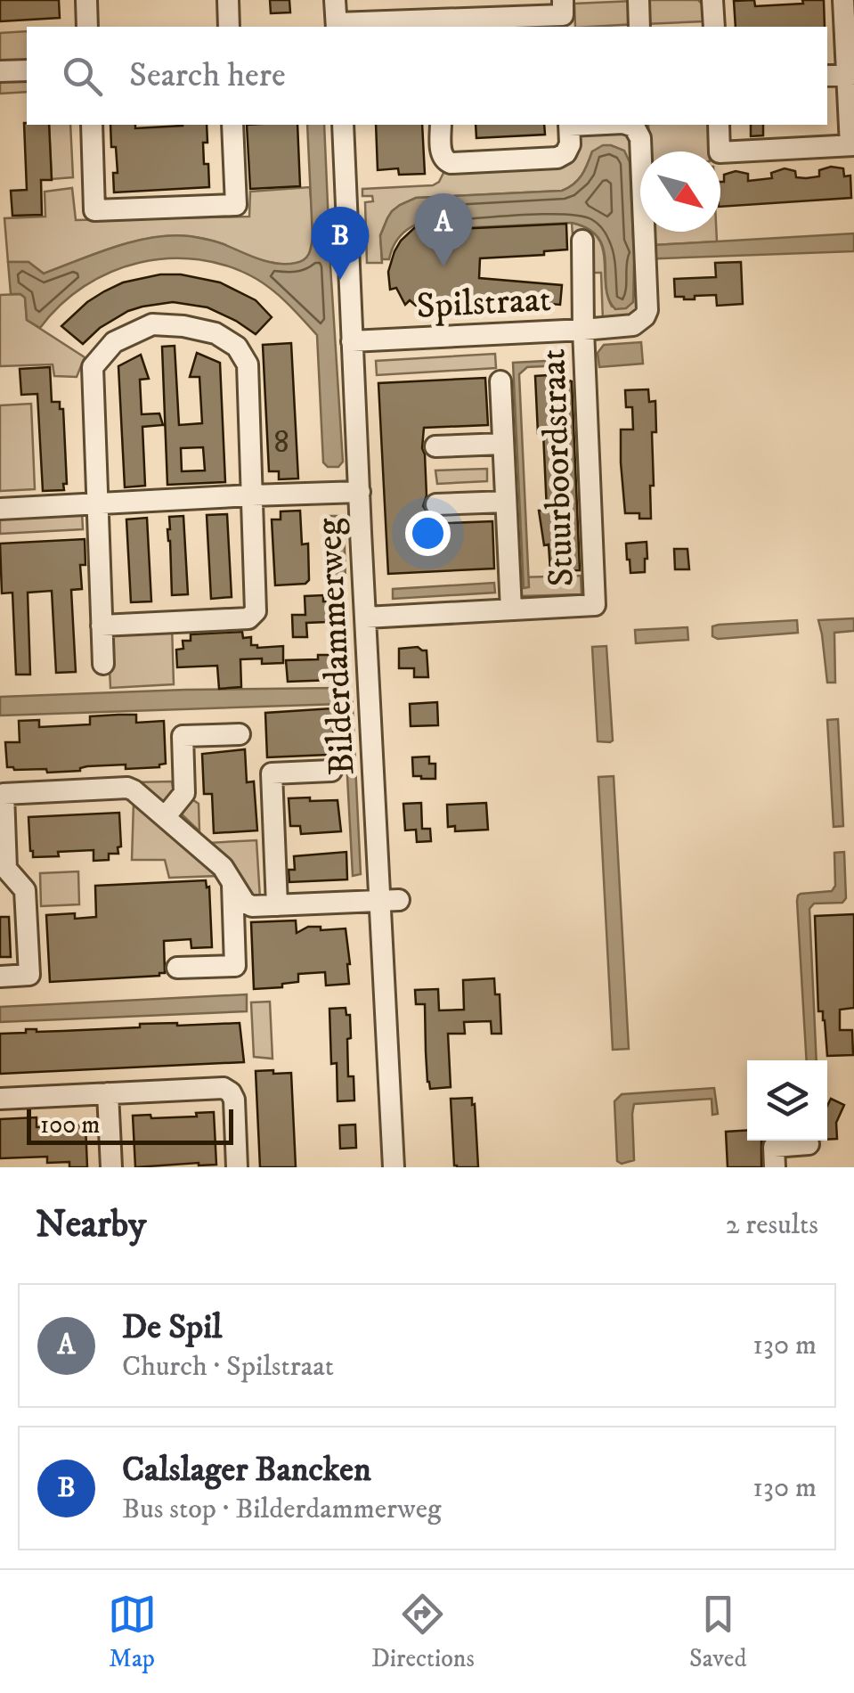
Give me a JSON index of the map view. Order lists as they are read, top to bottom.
{
  "streets": {
    "street": ["Spilstraat", "Stuurboordstraat", "Bilderdammerweg"]
  },
  "crossings": [
    ["Spilstraat", "Stuurboordstraat"],
    ["Spilstraat", "Bilderdammerweg"]
  ],
  "house_numbers": ["8"],
  "scale_bar": "100 m",
  "north": "bottom right",
  "page": {
    "search": "Search here",
    "pins": ["A", "B"],
    "scale": "100 m",
    "heading": ["Nearby", "2 results"],
    "list": [
      {
        "mark": "A",
        "name": "De Spil",
        "note": "Church · Spilstraat",
        "value": "130 m"
      },
      {
        "mark": "B",
        "name": "Calslager Bancken",
        "note": "Bus stop · Bilderdammerweg",
        "value": "130 m"
      }
    ],
    "nav": ["Map", "Directions", "Saved"]
  }
}
